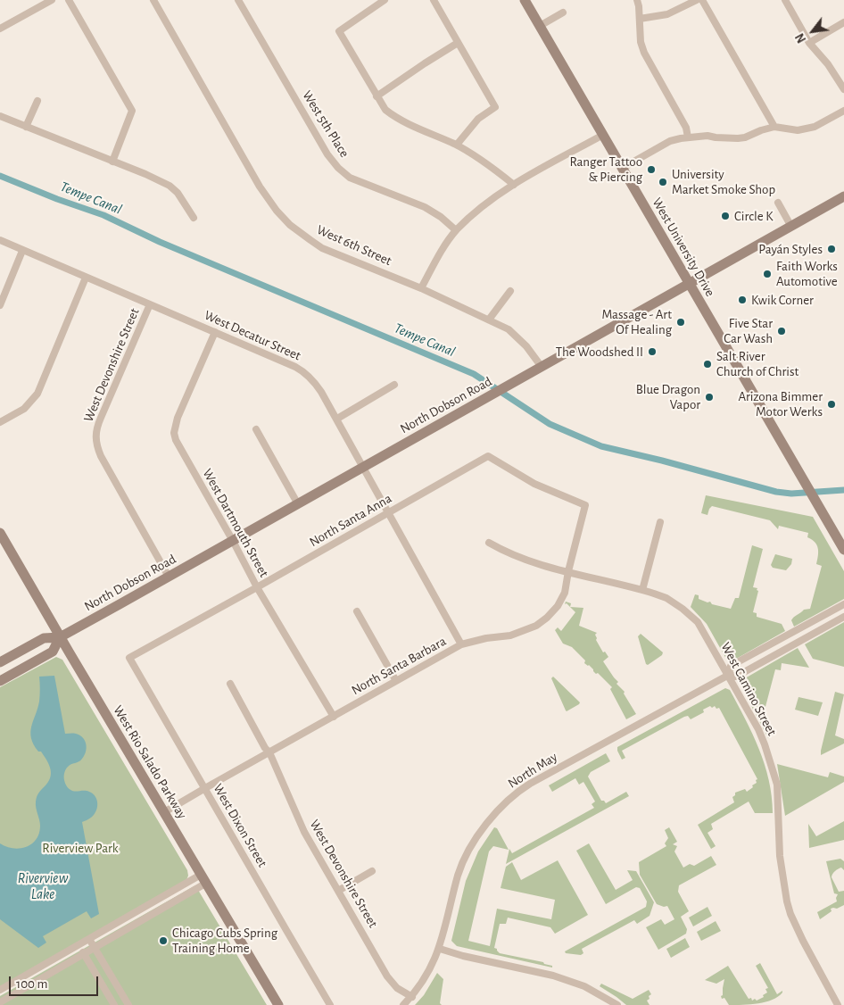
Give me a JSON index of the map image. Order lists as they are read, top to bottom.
{
  "streets": {
    "main road": ["West University Drive", "North Dobson Road", "West Rio Salado Parkway"],
    "street": [
      "West 5th Place",
      "West 6th Street",
      "West Decatur Street",
      "West Devonshire Street",
      "North Santa Anna",
      "West Dartmouth Street",
      "North Santa Barbara",
      "West Camino Street",
      "North May",
      "West Dixon Street"
    ]
  },
  "crossings": [
    ["West 6th Street", "North Dobson Road"],
    ["West University Drive", "North Dobson Road"],
    ["West Decatur Street", "West Devonshire Street"],
    ["West Decatur Street", "North Dobson Road"],
    ["West Decatur Street", "North Santa Anna"],
    ["West Decatur Street", "West Dartmouth Street"],
    ["West Decatur Street", "North Santa Barbara"],
    ["West Devonshire Street", "North Dobson Road"],
    ["West Devonshire Street", "North Santa Barbara"],
    ["West Devonshire Street", "North May"],
    ["North Dobson Road", "West Dartmouth Street"],
    ["North Dobson Road", "West Rio Salado Parkway"],
    ["North Santa Anna", "West Dartmouth Street"],
    ["North Santa Anna", "North Santa Barbara"],
    ["North Santa Anna", "West Dixon Street"],
    ["West Dartmouth Street", "North Santa Barbara"],
    ["North Santa Barbara", "West Camino Street"],
    ["North Santa Barbara", "West Rio Salado Parkway"],
    ["North Santa Barbara", "West Dixon Street"],
    ["West Camino Street", "North May"]
  ],
  "water": ["Tempe Canal", "Riverview Lake"],
  "parks": ["Riverview Park"],
  "places": [
    "Ranger Tattoo & Piercing",
    "University Market Smoke Shop",
    "Circle K",
    "Payán Styles",
    "Faith Works Automotive",
    "Kwik Corner",
    "Massage - Art Of Healing",
    "Five Star Car Wash",
    "The Woodshed II",
    "Salt River Church of Christ",
    "Blue Dragon Vapor",
    "Arizona Bimmer Motor Werks",
    "Chicago Cubs Spring Training Home"
  ],
  "scale_bar": "100 m",
  "north": "bottom left"
}
